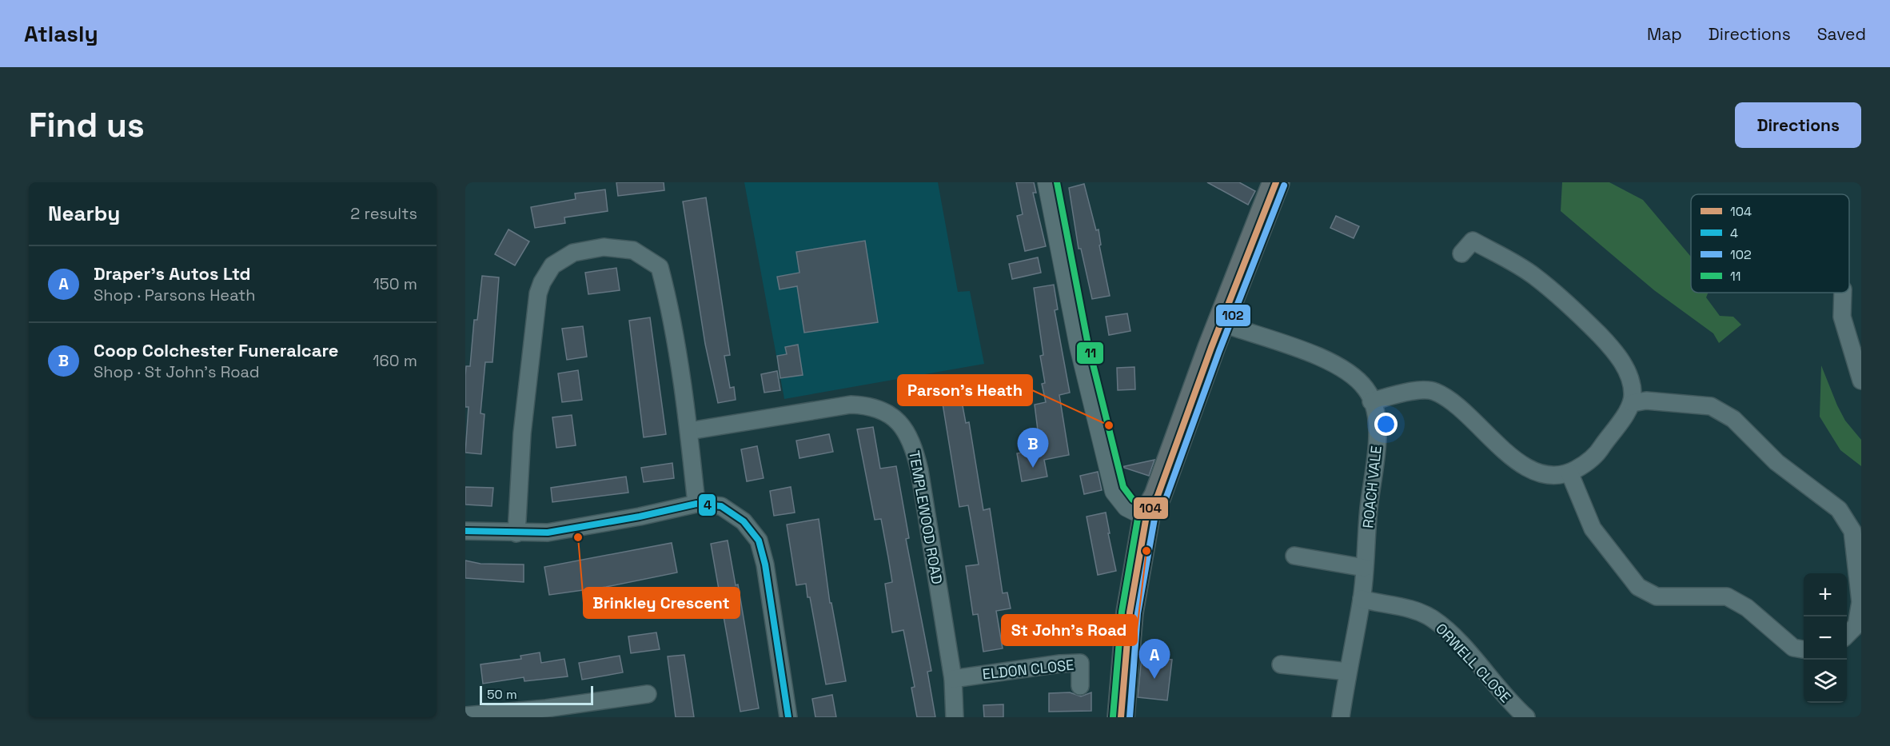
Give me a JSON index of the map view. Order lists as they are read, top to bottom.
{
  "streets": {
    "street": [
      "ROACH VALE",
      "TEMPLEWOOD ROAD",
      "ORWELL CLOSE",
      "ELDON CLOSE"
    ]
  },
  "crossings": [
    ["ROACH VALE", "ORWELL CLOSE"],
    ["TEMPLEWOOD ROAD", "ELDON CLOSE"]
  ],
  "places": ["Parson's Heath", "Brinkley Crescent", "St John's Road"],
  "lines": [
    "transit line 104",
    "transit line 11",
    "transit line 102",
    "transit line 4"
  ],
  "legend": [
    "104",
    "4",
    "102",
    "11"
  ],
  "scale_bar": "50 m",
  "page": {
    "header": "Atlasly",
    "nav": ["Map", "Directions", "Saved"],
    "buttons": "Directions",
    "title": "Find us",
    "heading": ["Nearby", "2 results"],
    "list": [
      {
        "mark": "A",
        "name": "Draper's Autos Ltd",
        "note": "Shop · Parsons Heath",
        "value": "150 m"
      },
      {
        "mark": "B",
        "name": "Coop Colchester Funeralcare",
        "note": "Shop · St John's Road",
        "value": "160 m"
      }
    ],
    "pins": ["B", "A"],
    "map_buttons": ["+", "−"],
    "scale": "50 m"
  }
}
